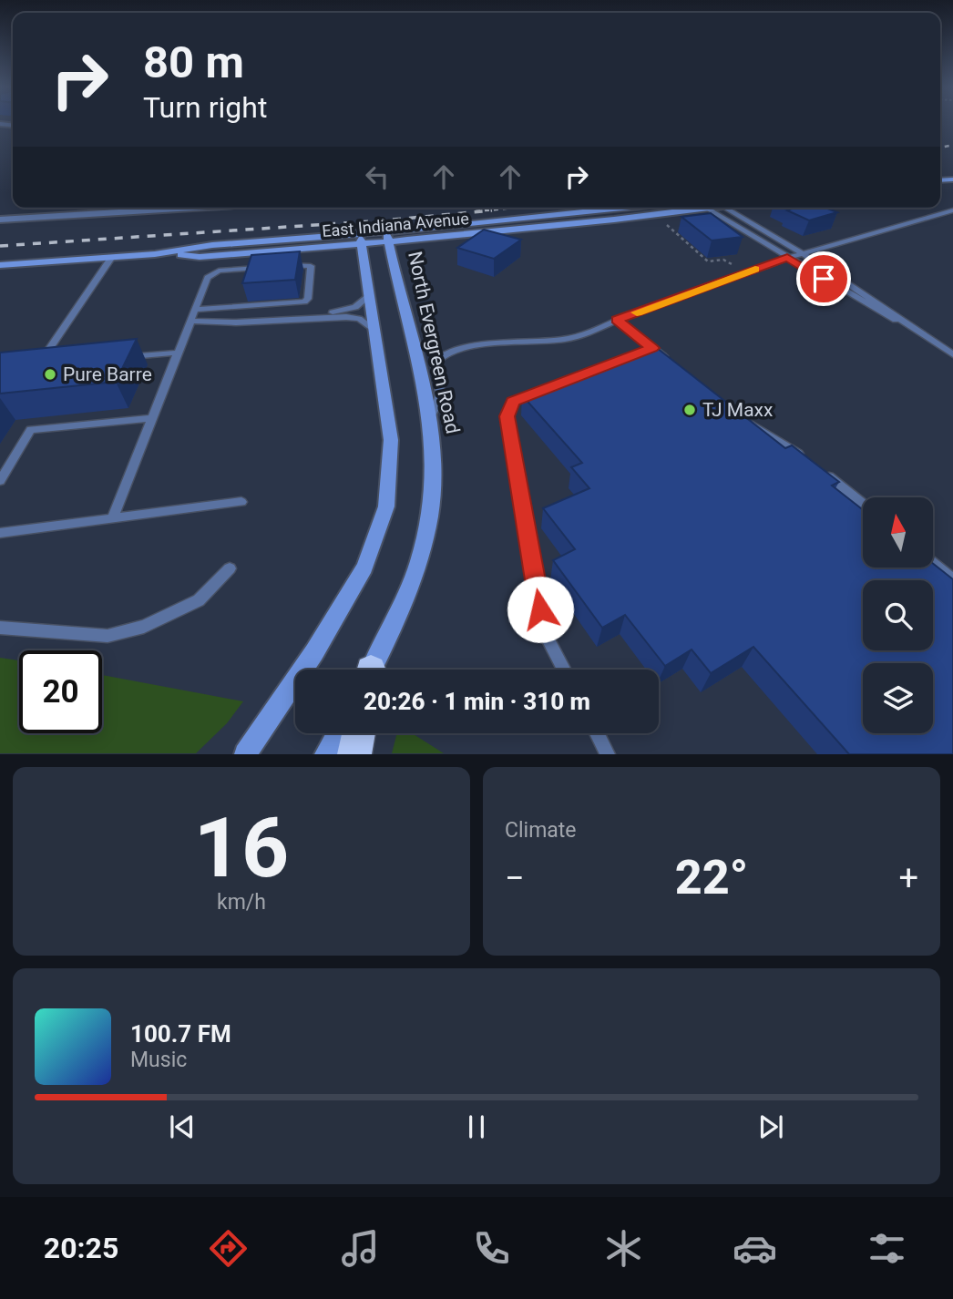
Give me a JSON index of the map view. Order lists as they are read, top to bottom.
{
  "streets": {
    "main road": ["East Indiana Avenue", "North Evergreen Road"]
  },
  "crossings": [
    ["East Indiana Avenue", "North Evergreen Road"]
  ],
  "places": ["Pure Barre", "TJ Maxx"],
  "north": "top",
  "page": {
    "turn": ["80 m", "Turn right"],
    "limit": "20",
    "trip": "20:26 · 1 min · 310 m",
    "tile": [
      ["16", "km/h"],
      "Climate"
    ],
    "heat": ["−", "22°", "+"],
    "song": ["100.7 FM", "Music"],
    "tabs": "20:25"
  }
}
